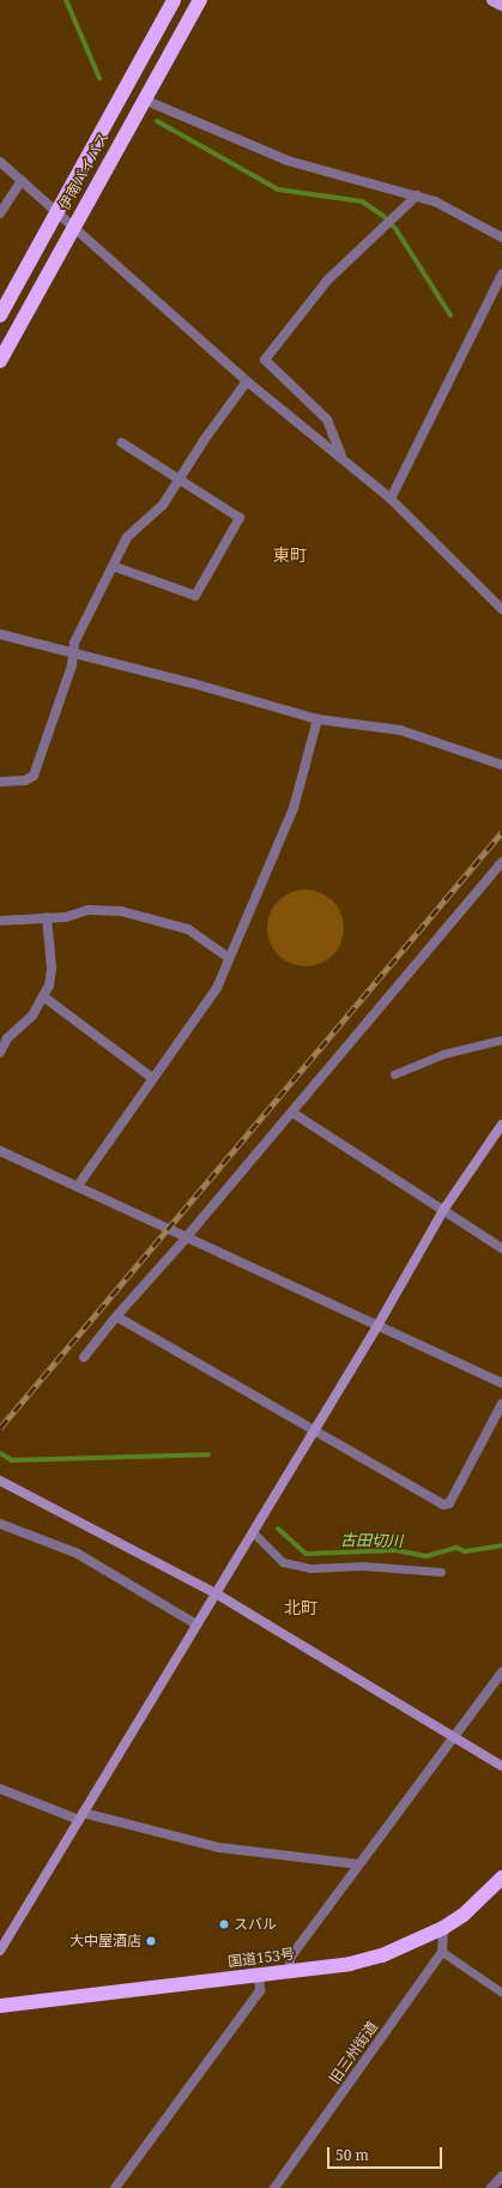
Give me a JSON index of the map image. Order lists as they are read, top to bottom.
{
  "streets": {
    "highway": ["伊南バイパス", "国道153号"],
    "street": ["旧三州街道"]
  },
  "districts": ["東町", "北町"],
  "water": ["古田切川"],
  "places": ["スバル", "大中屋酒店"],
  "scale_bar": "50 m"
}
